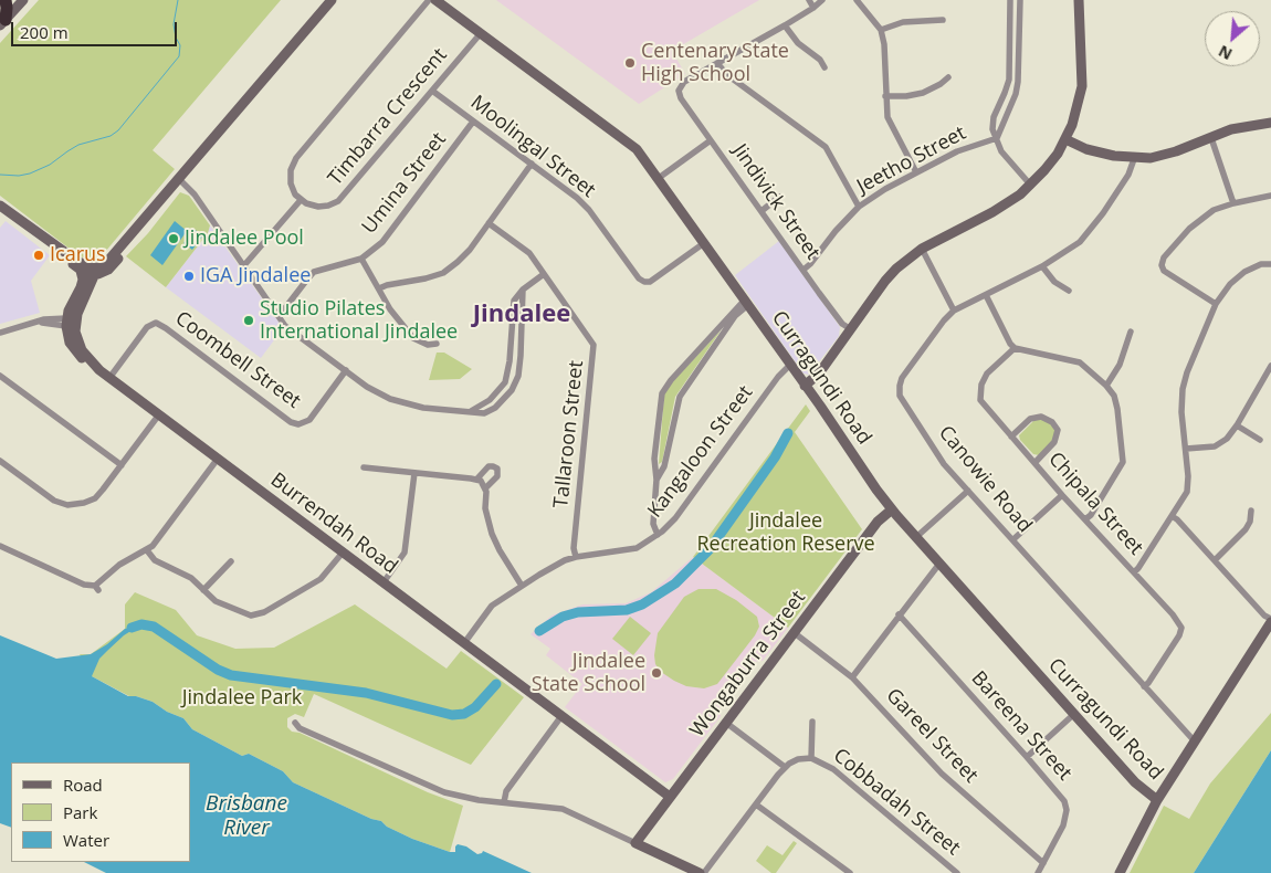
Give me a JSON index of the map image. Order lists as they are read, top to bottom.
{
  "streets": {
    "street": [
      "Timbarra Crescent",
      "Moolingal Street",
      "Jeetho Street",
      "Umina Street",
      "Jindivick Street",
      "Coombell Street",
      "Curragundi Road",
      "Tallaroon Street",
      "Kangaloon Street",
      "Canowie Road",
      "Chipala Street",
      "Burrendah Road",
      "Wongaburra Street",
      "Bareena Street",
      "Gareel Street",
      "Cobbadah Street"
    ]
  },
  "crossings": [
    ["Timbarra Crescent", "Moolingal Street"],
    ["Timbarra Crescent", "Curragundi Road"],
    ["Moolingal Street", "Umina Street"],
    ["Moolingal Street", "Curragundi Road"],
    ["Jeetho Street", "Jindivick Street"],
    ["Coombell Street", "Burrendah Road"],
    ["Curragundi Road", "Kangaloon Street"],
    ["Curragundi Road", "Wongaburra Street"],
    ["Tallaroon Street", "Kangaloon Street"],
    ["Kangaloon Street", "Burrendah Road"],
    ["Canowie Road", "Chipala Street"],
    ["Burrendah Road", "Wongaburra Street"],
    ["Wongaburra Street", "Gareel Street"],
    ["Bareena Street", "Gareel Street"]
  ],
  "districts": ["Jindalee"],
  "water": ["Brisbane River"],
  "parks": ["Jindalee Recreation Reserve", "Jindalee Park"],
  "places": [
    "Centenary State High School",
    "Jindalee Pool",
    "Icarus",
    "IGA Jindalee",
    "Studio Pilates International Jindalee",
    "Jindalee State School"
  ],
  "legend": ["Road", "Park", "Water"],
  "scale_bar": "200 m",
  "north": "bottom left"
}
